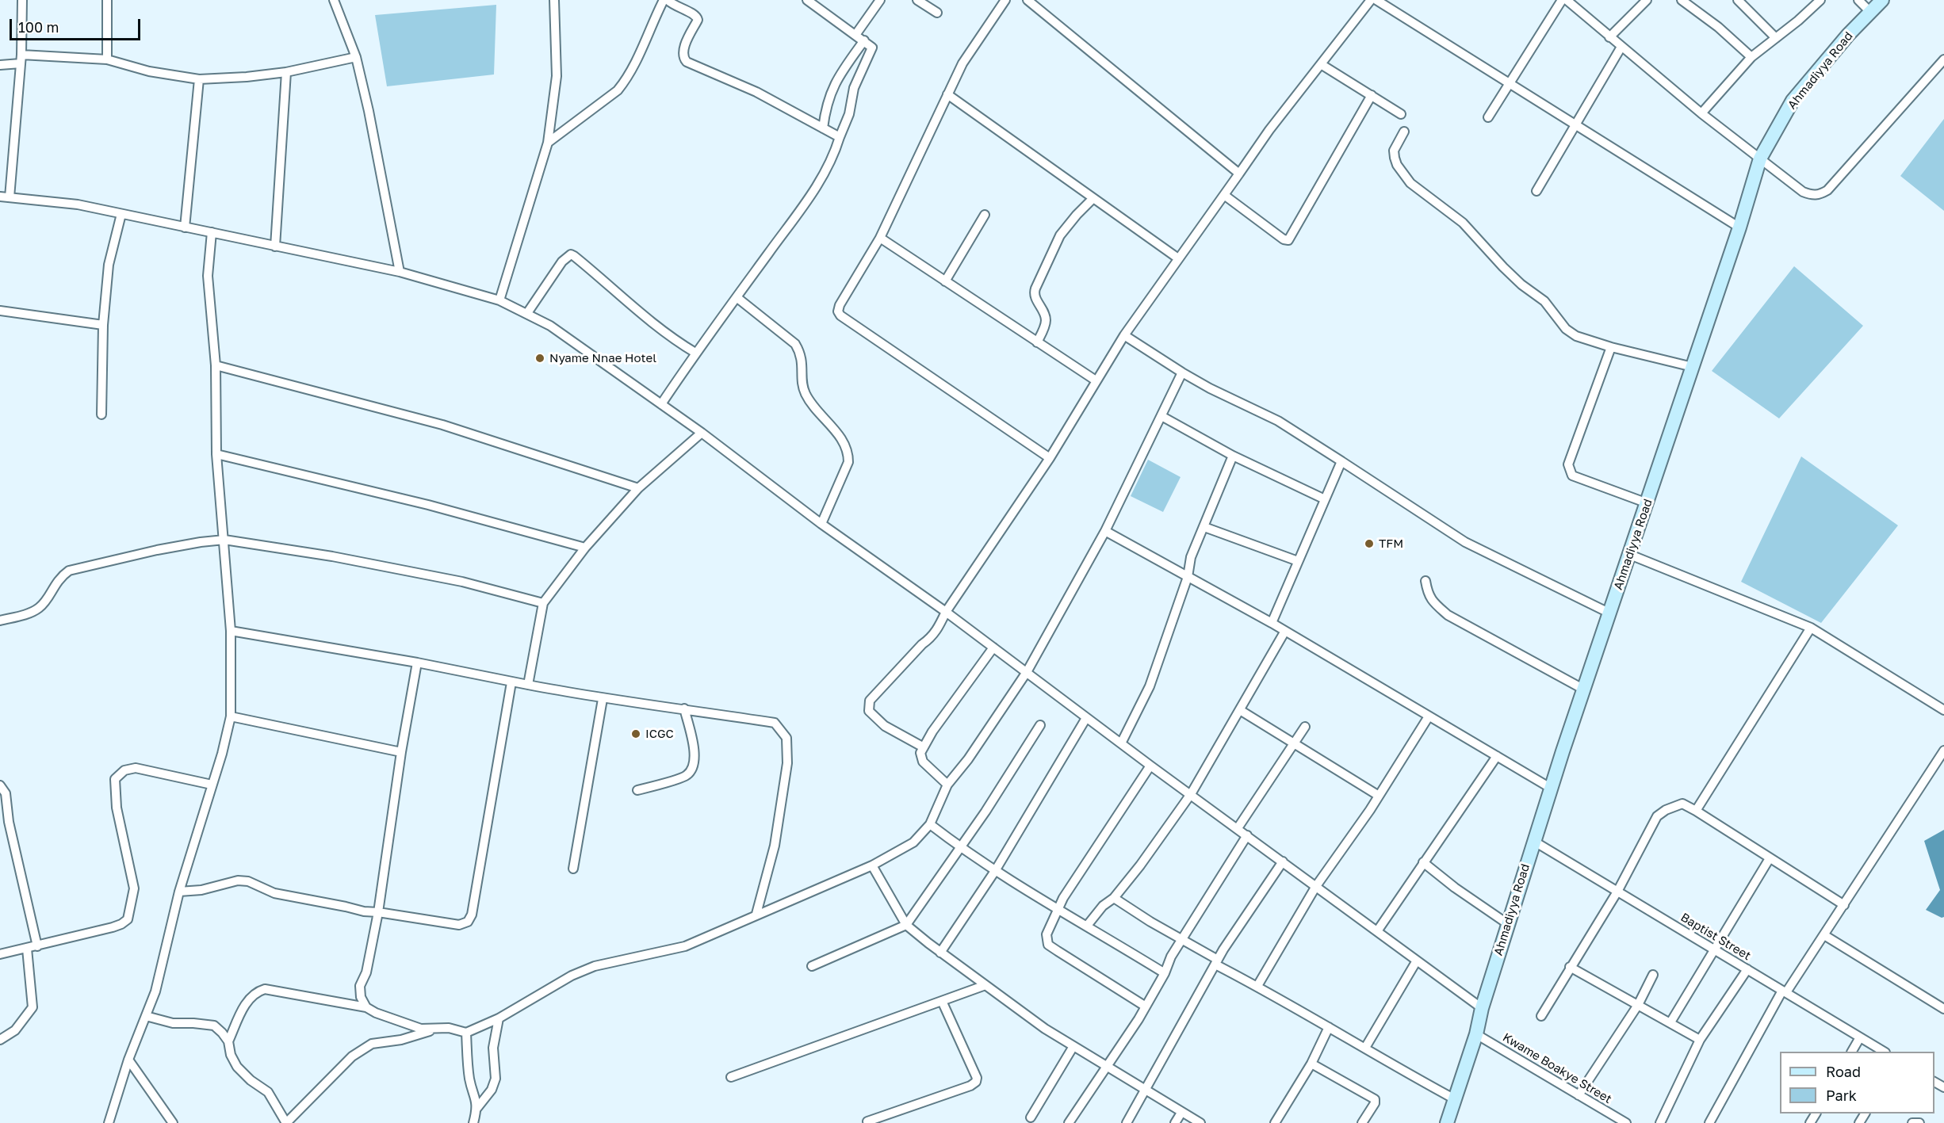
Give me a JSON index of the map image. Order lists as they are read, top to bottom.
{
  "streets": {
    "street": ["Ahmadiyya Road", "Baptist Street", "Kwame Boakye Street"]
  },
  "crossings": [
    ["Ahmadiyya Road", "Baptist Street"],
    ["Ahmadiyya Road", "Kwame Boakye Street"]
  ],
  "places": ["Nyame Nnae Hotel", "TFM", "ICGC"],
  "legend": ["Road", "Park"],
  "scale_bar": "100 m"
}
